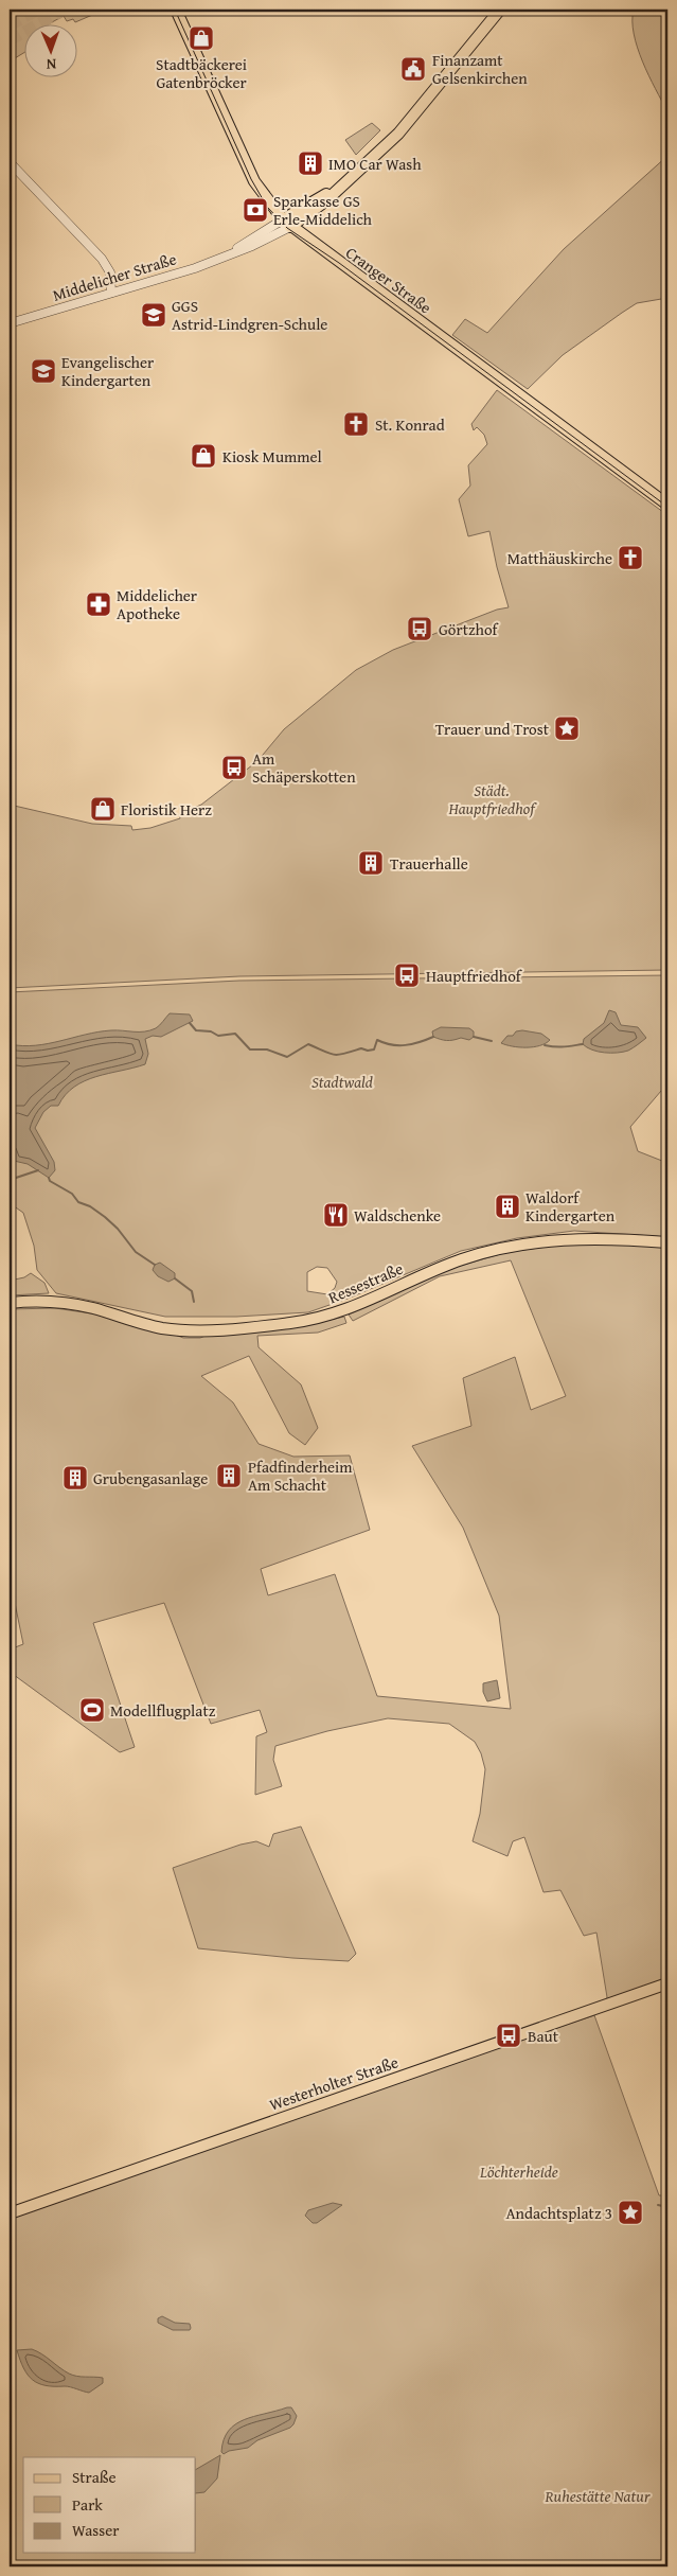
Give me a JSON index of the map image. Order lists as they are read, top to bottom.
{
  "streets": {
    "main road": ["Cranger Straße", "Ressestraße", "Westerholter Straße"],
    "street": ["Middelicher Straße"]
  },
  "crossings": [
    ["Middelicher Straße", "Cranger Straße"]
  ],
  "parks": [
    "Städt. Hauptfriedhof",
    "Stadtwald",
    "Löchterheide",
    "Ruhestätte Natur"
  ],
  "places": {
    "shop": ["Stadtbäckerei Gatenbröcker", "Kiosk Mummel", "Floristik Herz"],
    "public building": ["Finanzamt Gelsenkirchen"],
    "building": [
      "IMO Car Wash",
      "Trauerhalle",
      "Waldorf Kindergarten",
      "Pfadfinderheim Am Schacht",
      "Grubengasanlage"
    ],
    "bank": ["Sparkasse GS Erle-Middelich"],
    "school or university": ["GGS Astrid-Lindgren-Schule", "Evangelischer Kindergarten"],
    "church": ["St. Konrad", "Matthäuskirche"],
    "pharmacy": ["Middelicher Apotheke"],
    "bus stop": [
      "Görtzhof",
      "Am Schäperskotten",
      "Hauptfriedhof",
      "Baut"
    ],
    "place": ["Trauer und Trost", "Andachtsplatz 3"],
    "restaurant": ["Waldschenke"],
    "sports": ["Modellflugplatz"]
  },
  "legend": ["Straße", "Park", "Wasser"],
  "north": "bottom"
}
